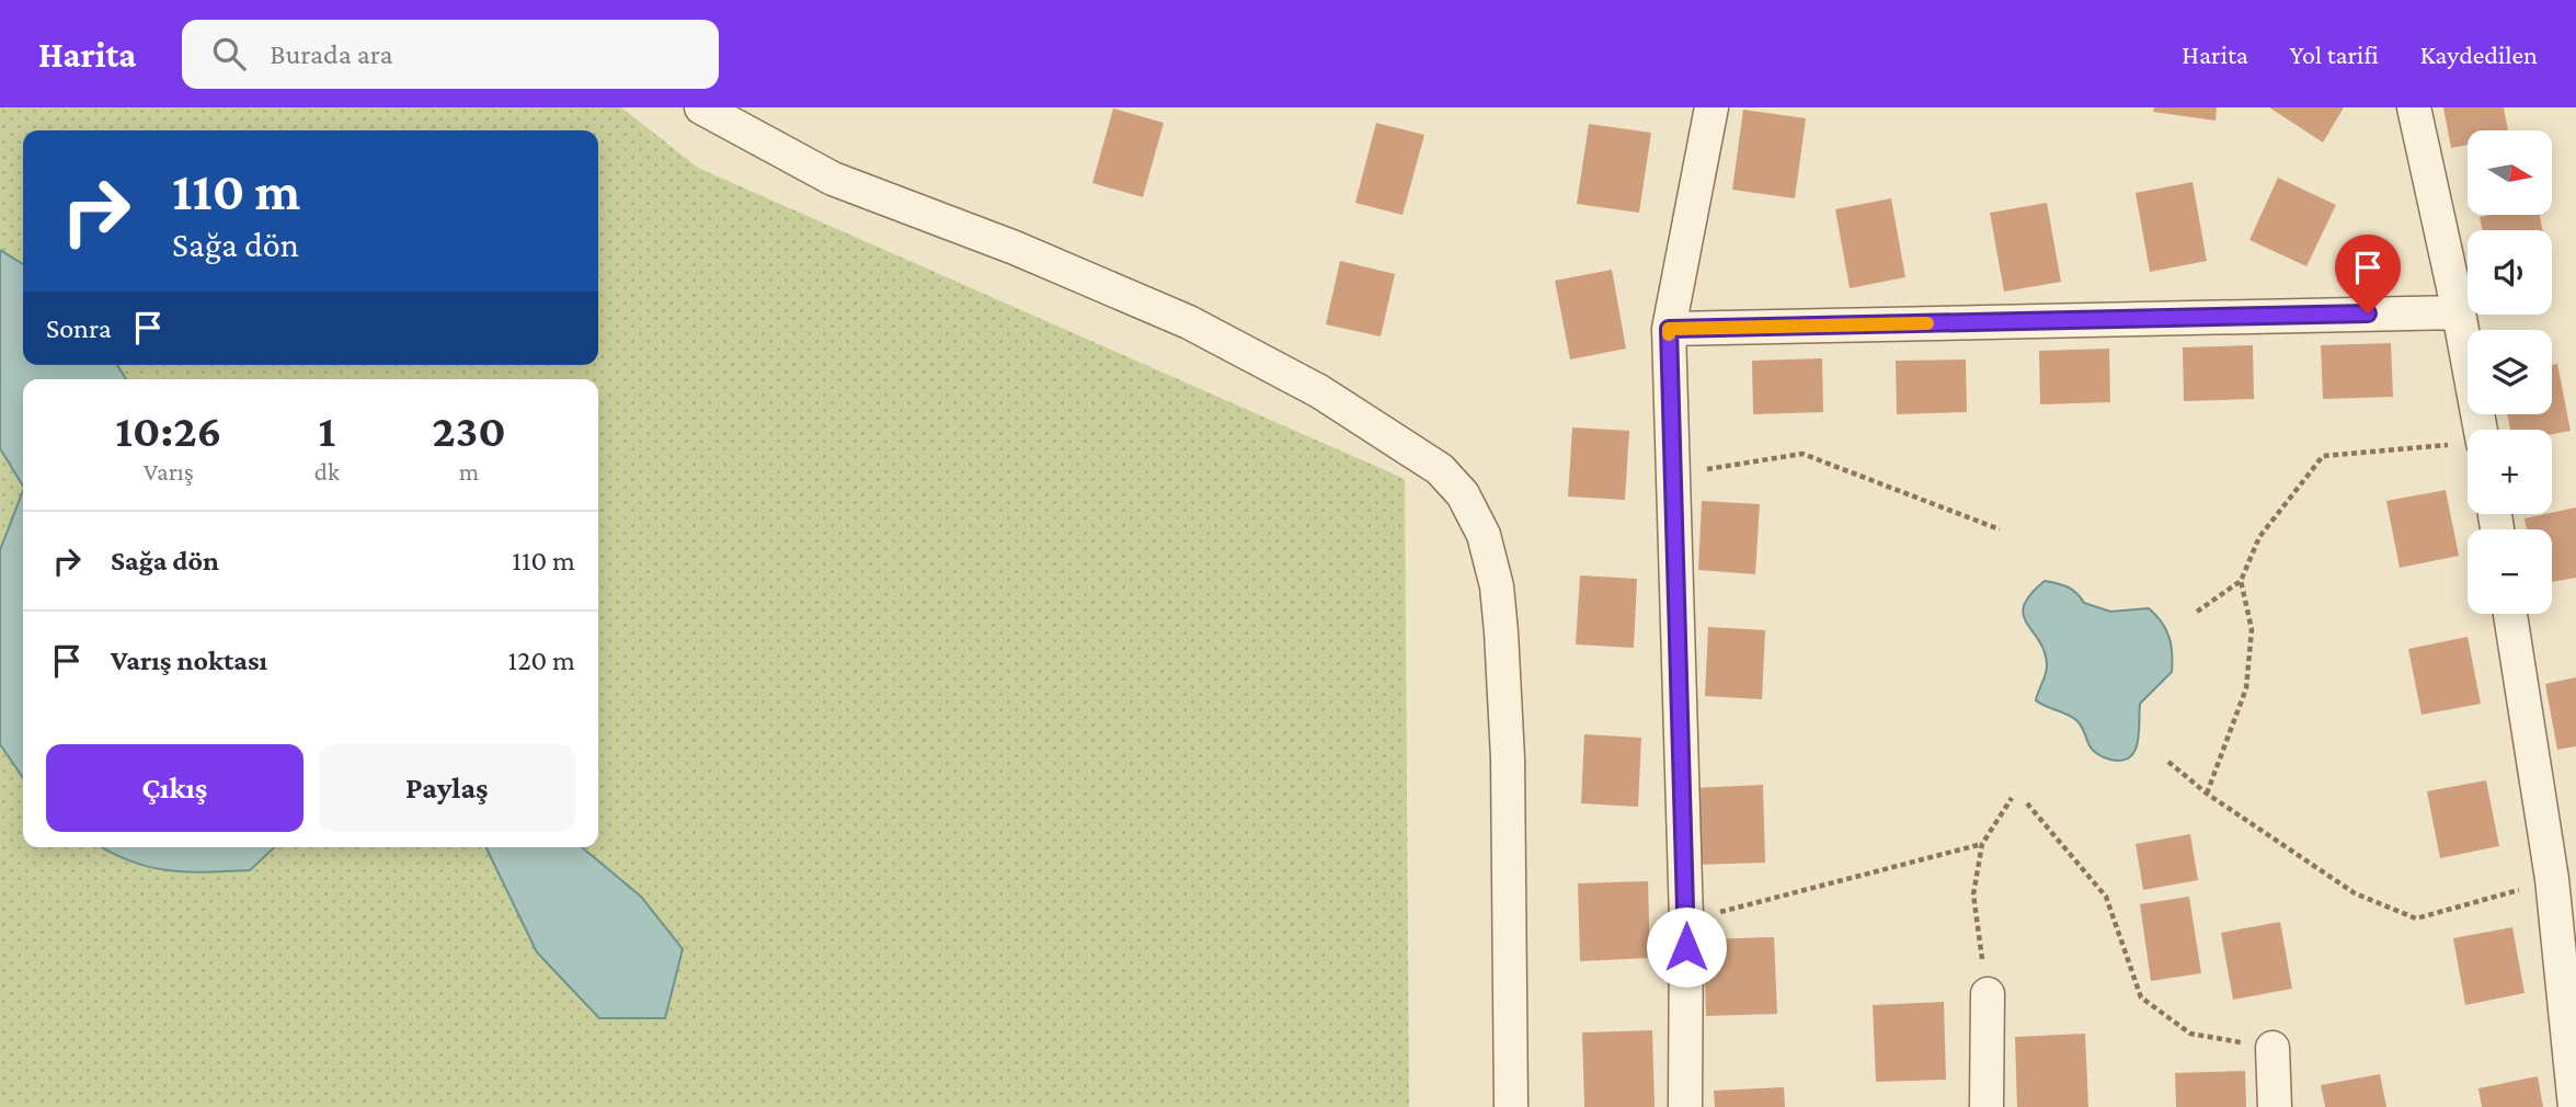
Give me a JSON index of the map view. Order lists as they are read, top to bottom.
{
  "north": "right",
  "page": {
    "header": "Harita",
    "search": "Burada ara",
    "nav": ["Harita", "Yol tarifi", "Kaydedilen"],
    "map_buttons": ["+", "−"],
    "turn": ["110 m", "Sağa dön"],
    "then": "Sonra",
    "eta": [
      "10:26",
      "Varış",
      "1",
      "dk",
      "230",
      "m"
    ],
    "list": [
      {
        "name": "Sağa dön",
        "value": "110 m"
      },
      {
        "name": "Varış noktası",
        "value": "120 m"
      }
    ],
    "buttons": ["Çıkış", "Paylaş"]
  }
}
